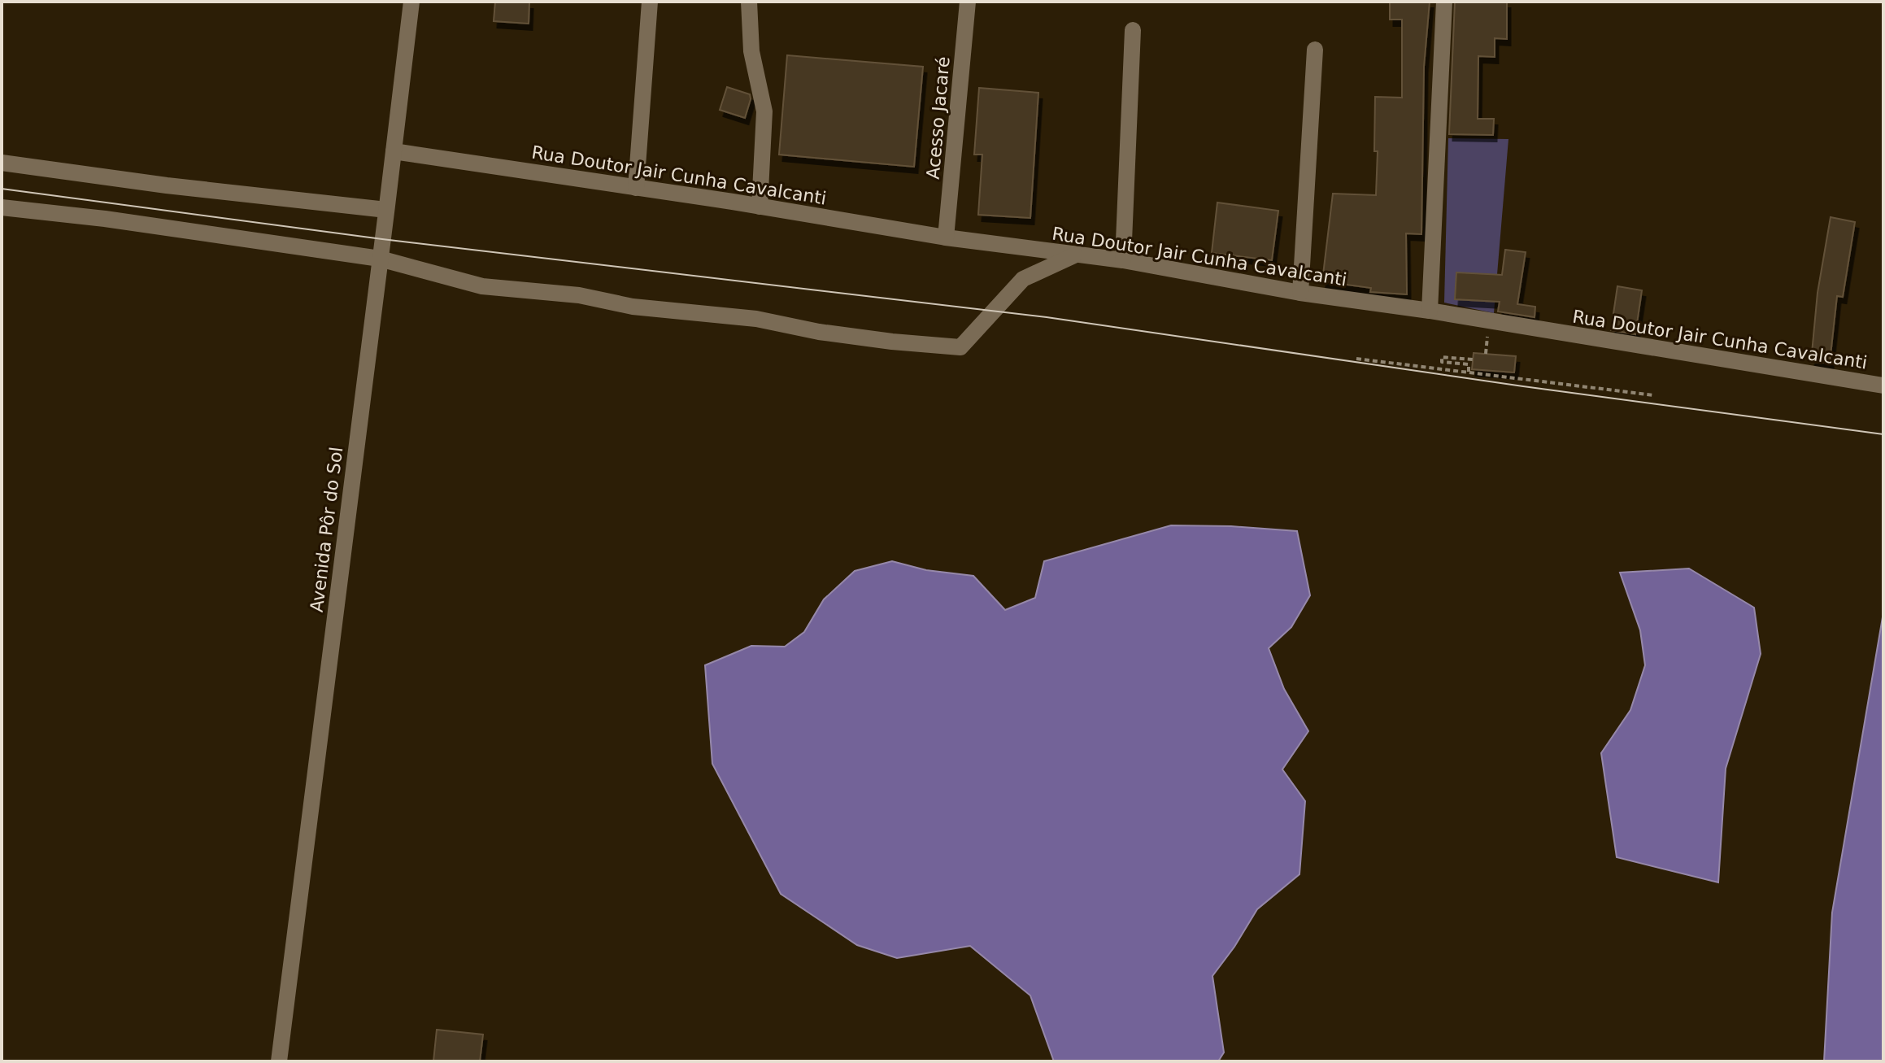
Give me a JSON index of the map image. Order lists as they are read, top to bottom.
{
  "streets": {
    "street": ["Acesso Jacaré", "Rua Doutor Jair Cunha Cavalcanti", "Avenida Pôr do Sol"]
  },
  "crossings": [
    ["Acesso Jacaré", "Rua Doutor Jair Cunha Cavalcanti"],
    ["Rua Doutor Jair Cunha Cavalcanti", "Avenida Pôr do Sol"]
  ]
}
